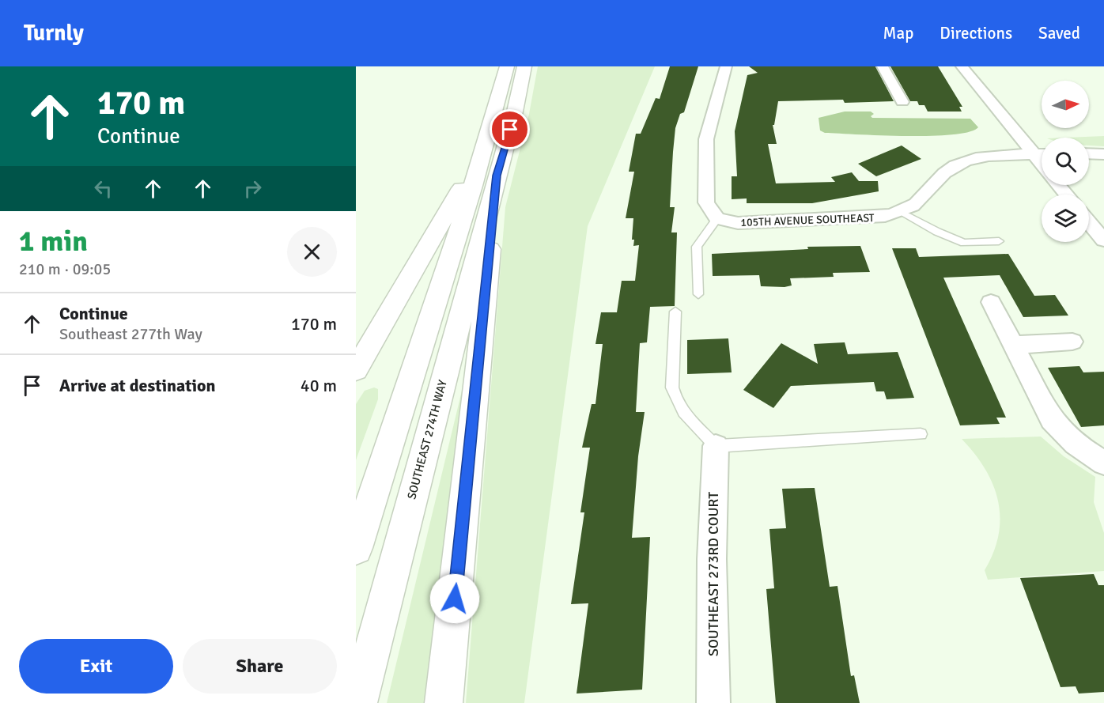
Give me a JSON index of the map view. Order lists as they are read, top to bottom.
{
  "streets": {
    "main road": ["SOUTHEAST 274TH WAY"],
    "street": ["105TH AVENUE SOUTHEAST", "SOUTHEAST 273RD COURT"]
  },
  "north": "right",
  "page": {
    "header": "Turnly",
    "nav": ["Map", "Directions", "Saved"],
    "turn": ["170 m", "Continue"],
    "heading": ["1 min", "210 m · 09:05"],
    "list": [
      {
        "name": "Continue",
        "note": "Southeast 277th Way",
        "value": "170 m"
      },
      {
        "name": "Arrive at destination",
        "value": "40 m"
      }
    ],
    "buttons": ["Exit", "Share"]
  }
}
